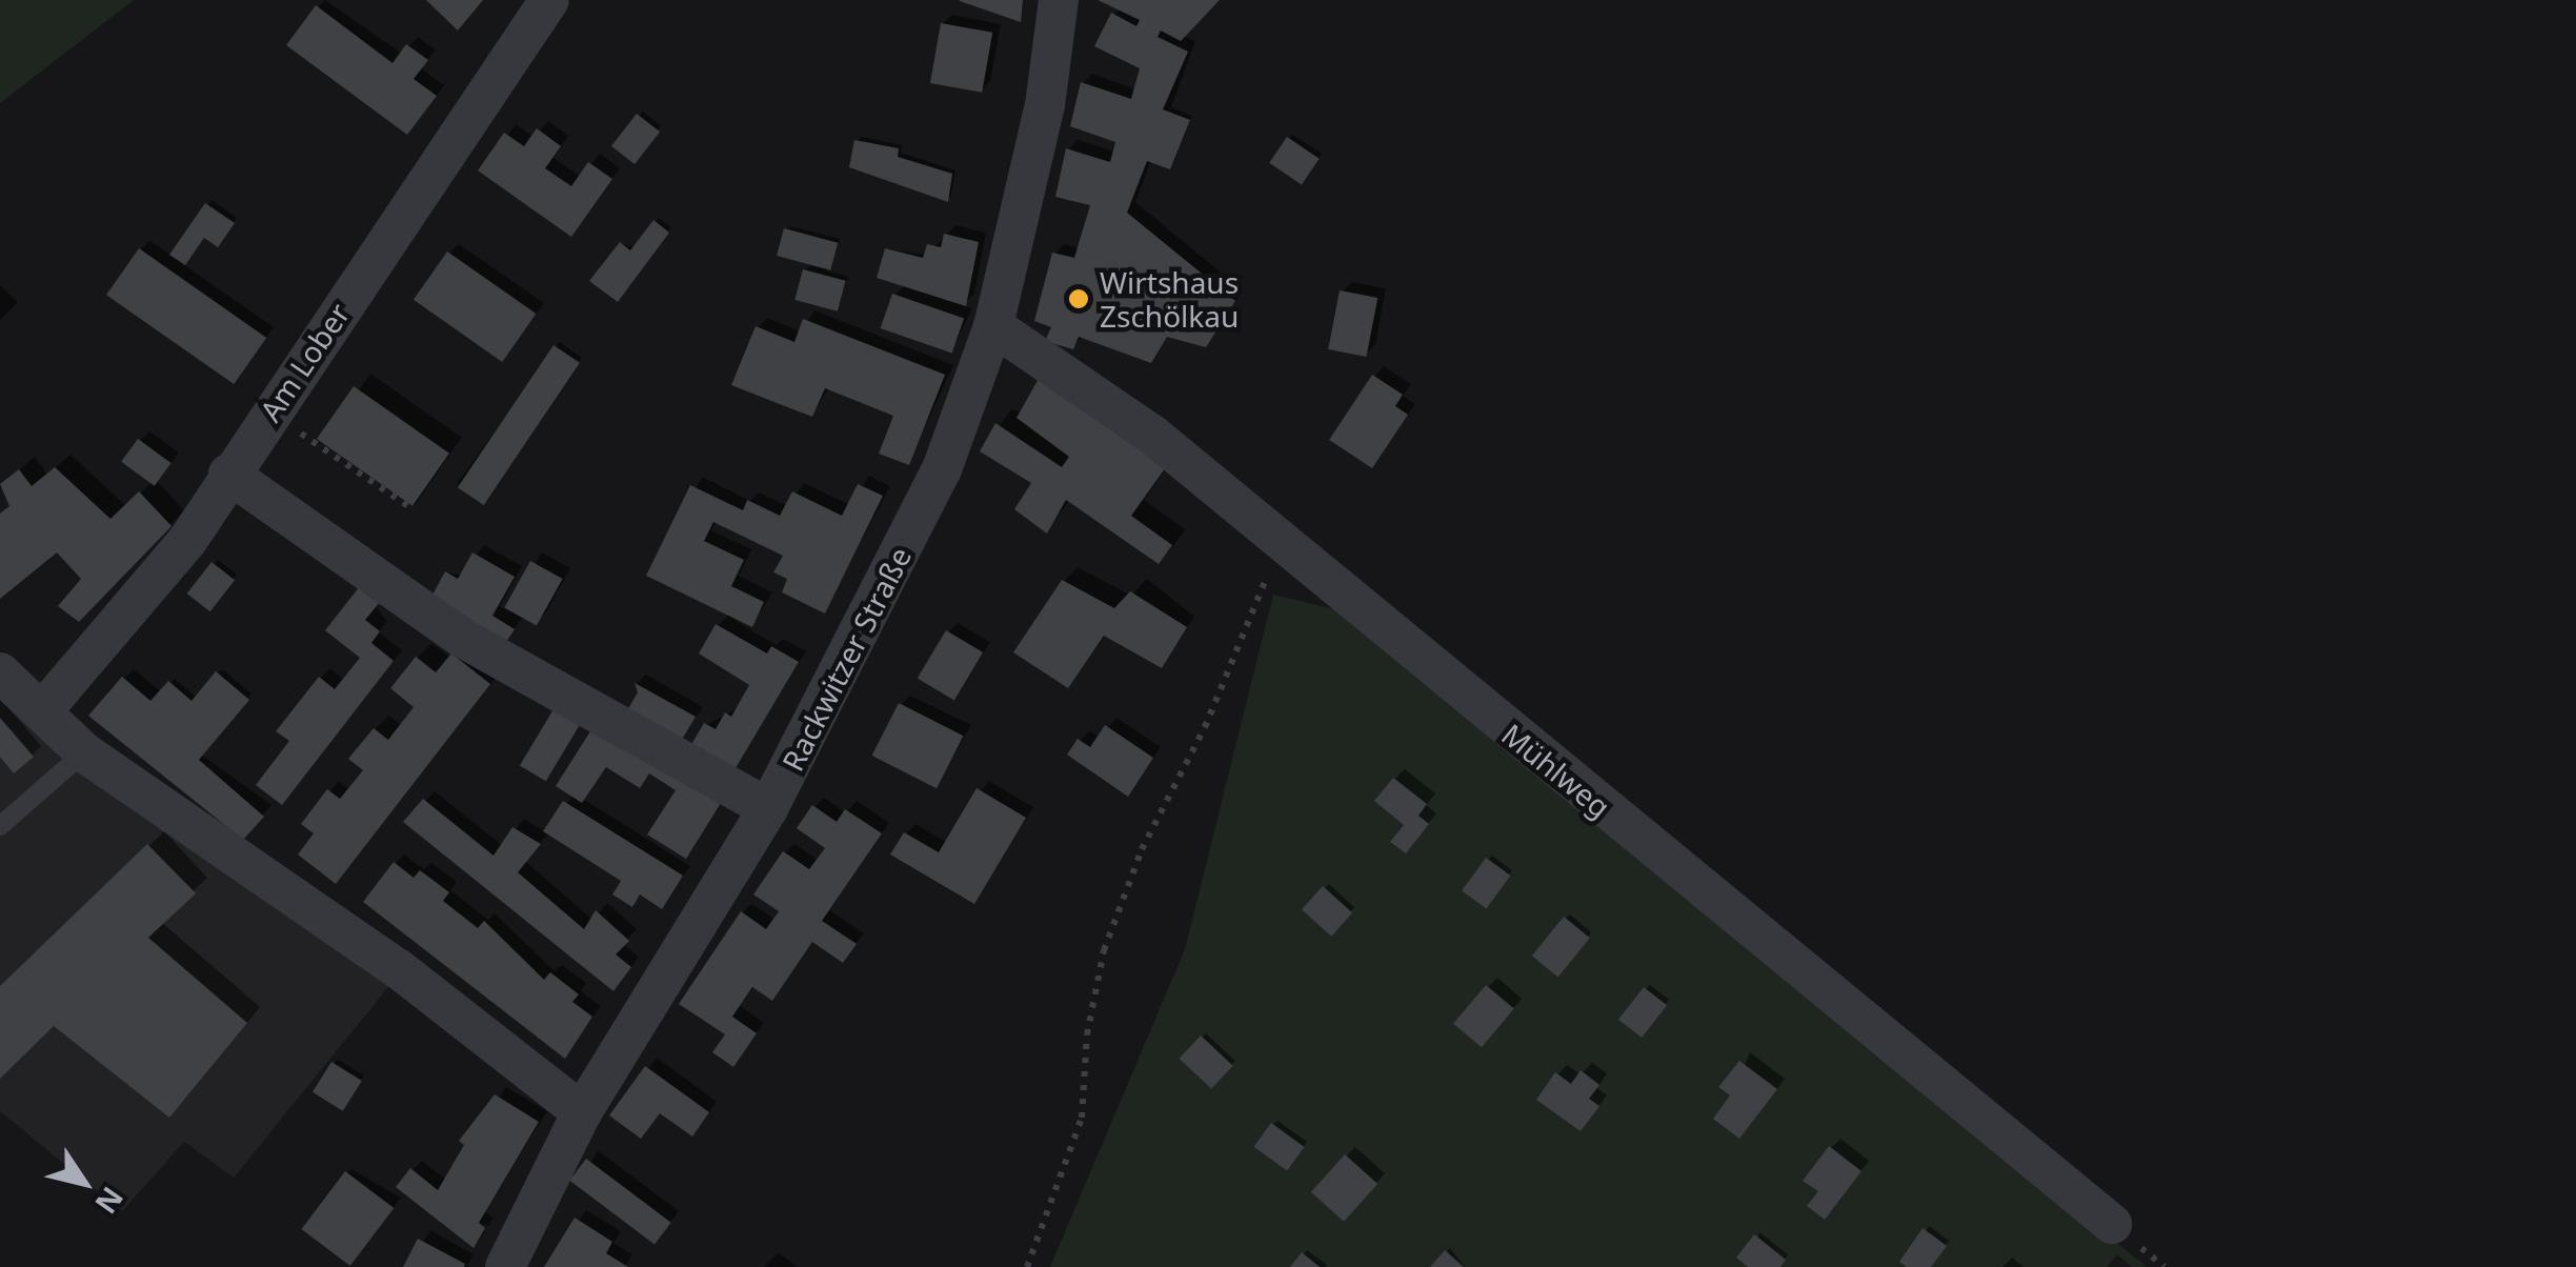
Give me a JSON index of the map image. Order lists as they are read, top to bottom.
{
  "streets": {
    "street": ["Am Lober", "Rackwitzer Straße", "Mühlweg"]
  },
  "crossings": [
    ["Rackwitzer Straße", "Mühlweg"]
  ],
  "places": ["Wirtshaus Zschölkau"],
  "north": "bottom right"
}
